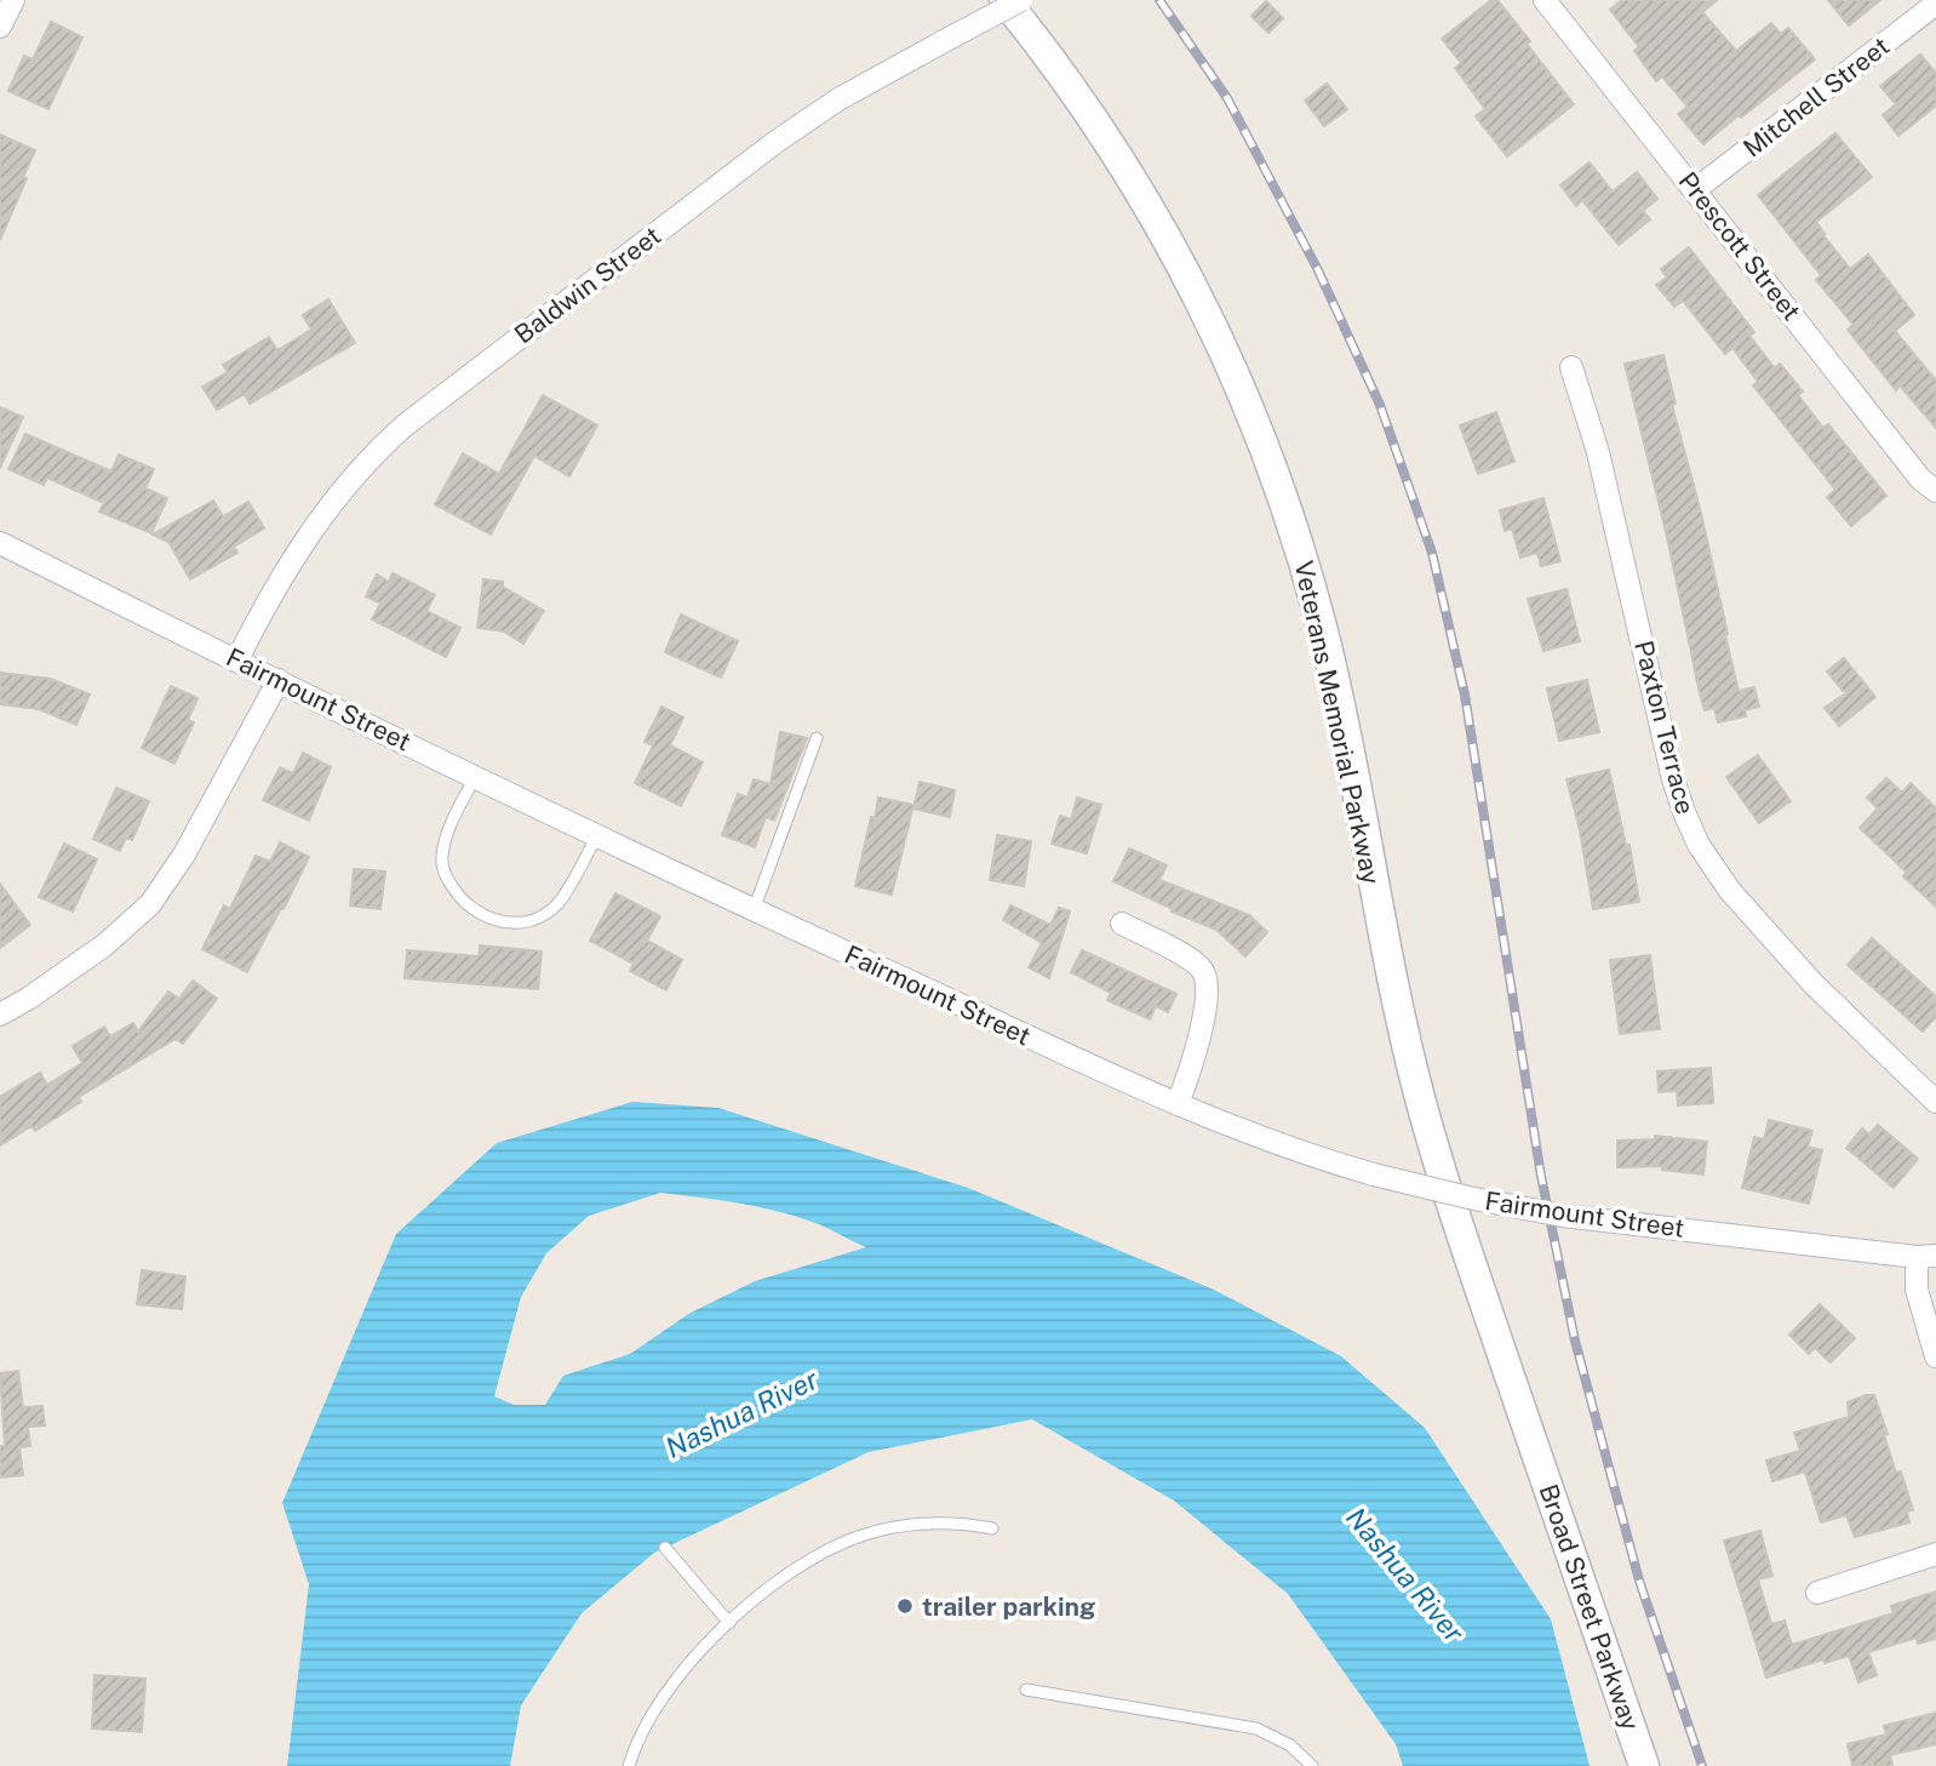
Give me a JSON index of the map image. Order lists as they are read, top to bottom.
{
  "streets": {
    "main road": ["Veterans Memorial Parkway", "Broad Street Parkway"],
    "street": [
      "Mitchell Street",
      "Prescott Street",
      "Baldwin Street",
      "Fairmount Street",
      "Paxton Terrace"
    ]
  },
  "crossings": [
    ["Mitchell Street", "Prescott Street"],
    ["Baldwin Street", "Fairmount Street"],
    ["Veterans Memorial Parkway", "Broad Street Parkway"]
  ],
  "water": ["Nashua River"],
  "places": ["trailer parking"]
}
